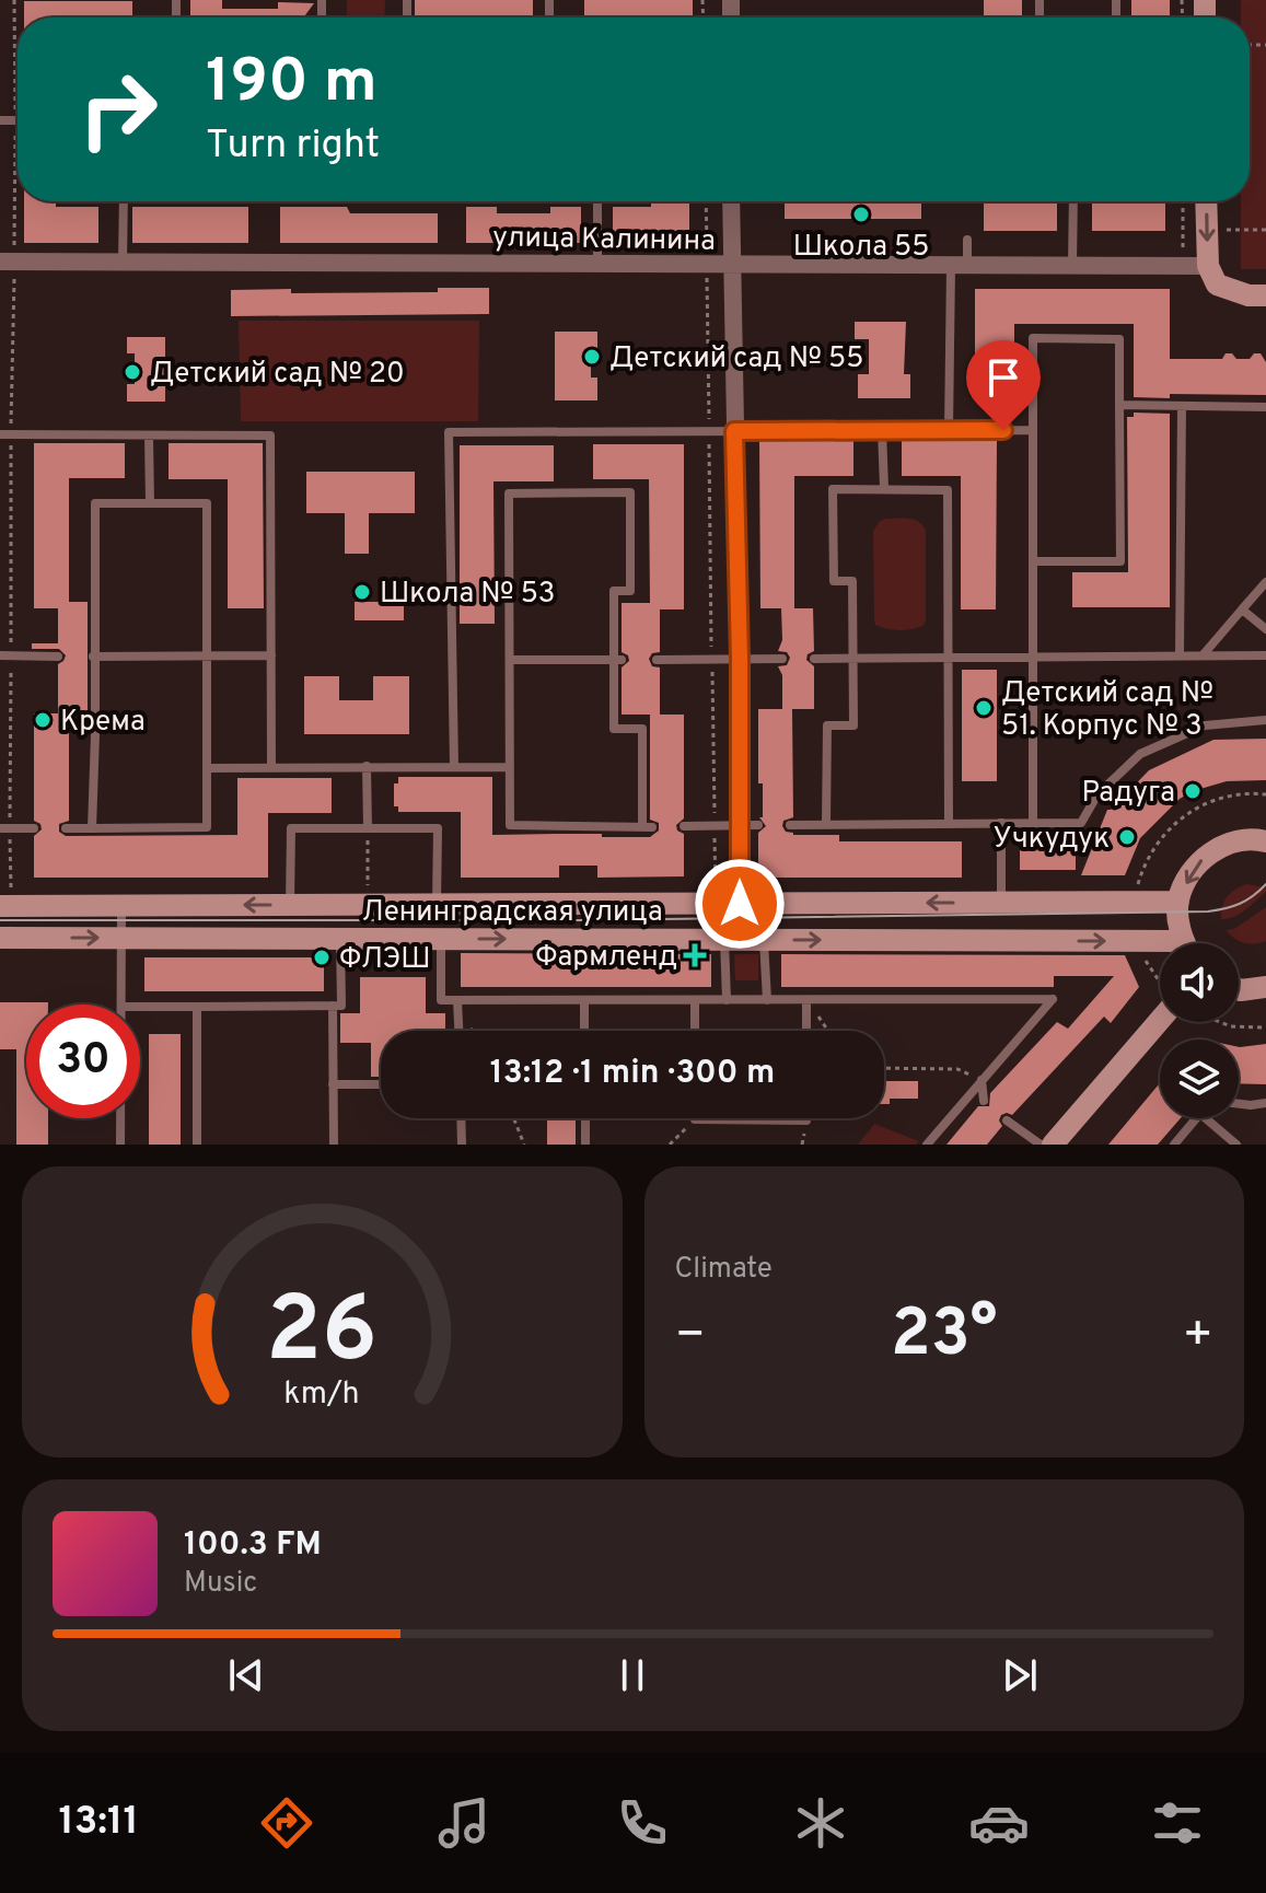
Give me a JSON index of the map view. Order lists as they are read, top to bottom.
{
  "streets": {
    "main road": ["Ленинградская улица"],
    "street": ["улица Калинина"]
  },
  "places": {
    "other": [
      "Школа 55",
      "Детский сад № 55",
      "Детский сад № 20",
      "Школа № 53",
      "Детский сад № 51. Корпус № 3",
      "Крема",
      "Радуга",
      "Учкудук",
      "ФЛЭШ"
    ],
    "health": ["Фармленд"]
  },
  "page": {
    "turn": ["190 m", "Turn right"],
    "limit": "30",
    "trip": "13:12 · 1 min · 300 m",
    "tile": "Climate",
    "heat": ["−", "23°", "+"],
    "song": ["100.3 FM", "Music"],
    "tabs": "13:11",
    "gauge": ["26", "km/h"]
  }
}
